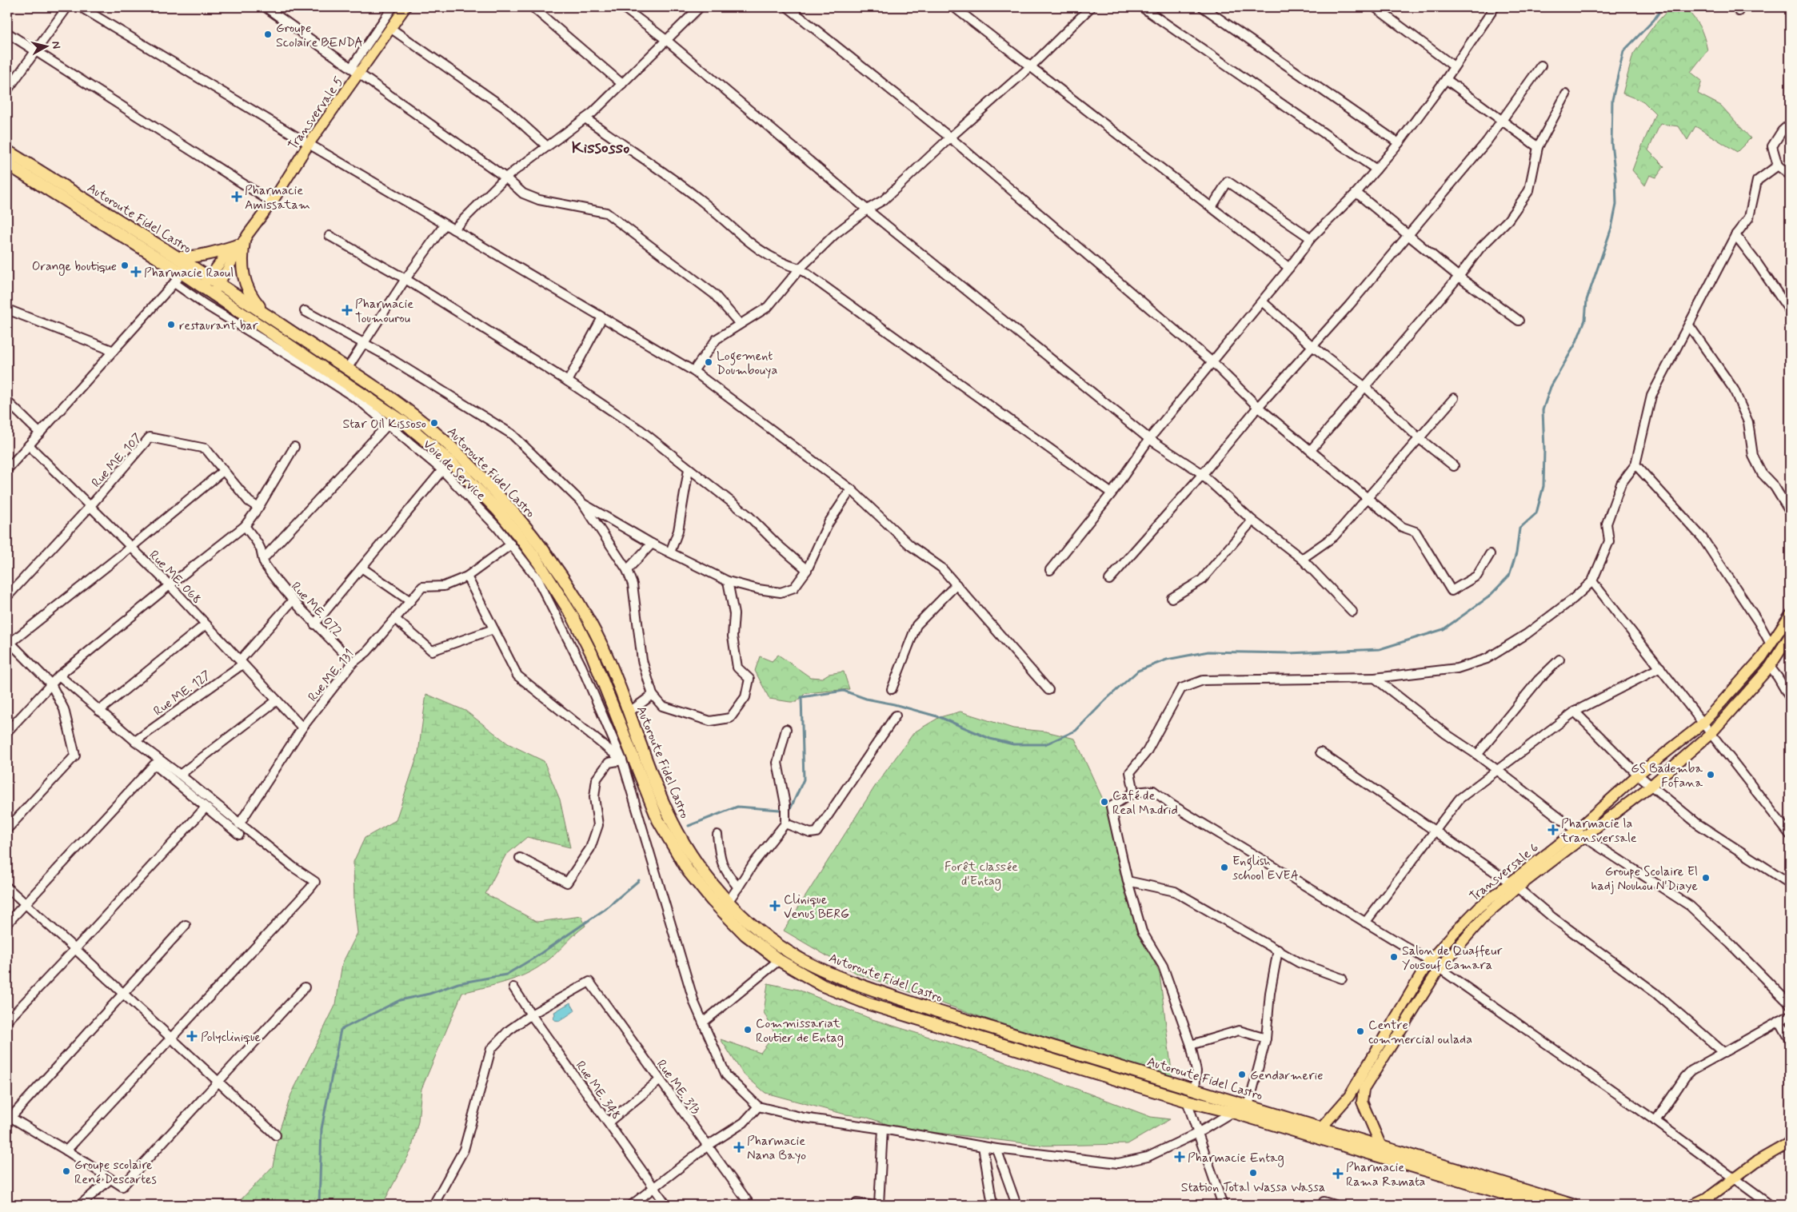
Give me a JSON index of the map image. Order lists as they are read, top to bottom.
{
  "streets": {
    "highway": ["Autoroute Fidel Castro"],
    "main road": ["Transvervale 5", "Transversale 6"],
    "street": [
      "Rue ME. 107",
      "Voie de Service",
      "Rue ME. 068",
      "Rue ME. 072",
      "Rue ME. 131",
      "Rue ME. 127",
      "Rue ME. 313",
      "Rue ME. 348"
    ]
  },
  "crossings": [
    ["Transvervale 5", "Autoroute Fidel Castro"],
    ["Autoroute Fidel Castro", "Transversale 6"],
    ["Rue ME. 107", "Rue ME. 068"],
    ["Voie de Service", "Rue ME. 131"],
    ["Rue ME. 068", "Rue ME. 131"],
    ["Rue ME. 068", "Rue ME. 127"],
    ["Rue ME. 072", "Rue ME. 131"],
    ["Rue ME. 072", "Rue ME. 127"],
    ["Rue ME. 313", "Rue ME. 348"]
  ],
  "districts": ["Kissosso"],
  "parks": ["Forêt classée d'Entag"],
  "places": {
    "other": [
      "Groupe Scolaire BENDA",
      "Orange boutique",
      "restaurant bar",
      "Logement Doumbouya",
      "Star Oil Kissoso",
      "GS Bademba Fofana",
      "Café de Real Madrid",
      "English school EVEA",
      "Groupe Scolaire El hadj Nouhou N'Diaye",
      "Salon de Quaffeur Yousouf Camara",
      "Commissariat Routier de Entag",
      "Centre commercial oulada",
      "Gendarmerie",
      "Groupe scolaire René Descartes",
      "Station Total Wassa Wassa"
    ],
    "health": [
      "Pharmacie Amissatam",
      "Pharmacie Raoul",
      "Pharmacie Toumourou",
      "Pharmacie la transversale",
      "Clinique Venus BERG",
      "Polyclinique",
      "Pharmacie Nana Bayo",
      "Pharmacie Entag",
      "Pharmacie Rama Ramata"
    ]
  },
  "north": "right"
}
